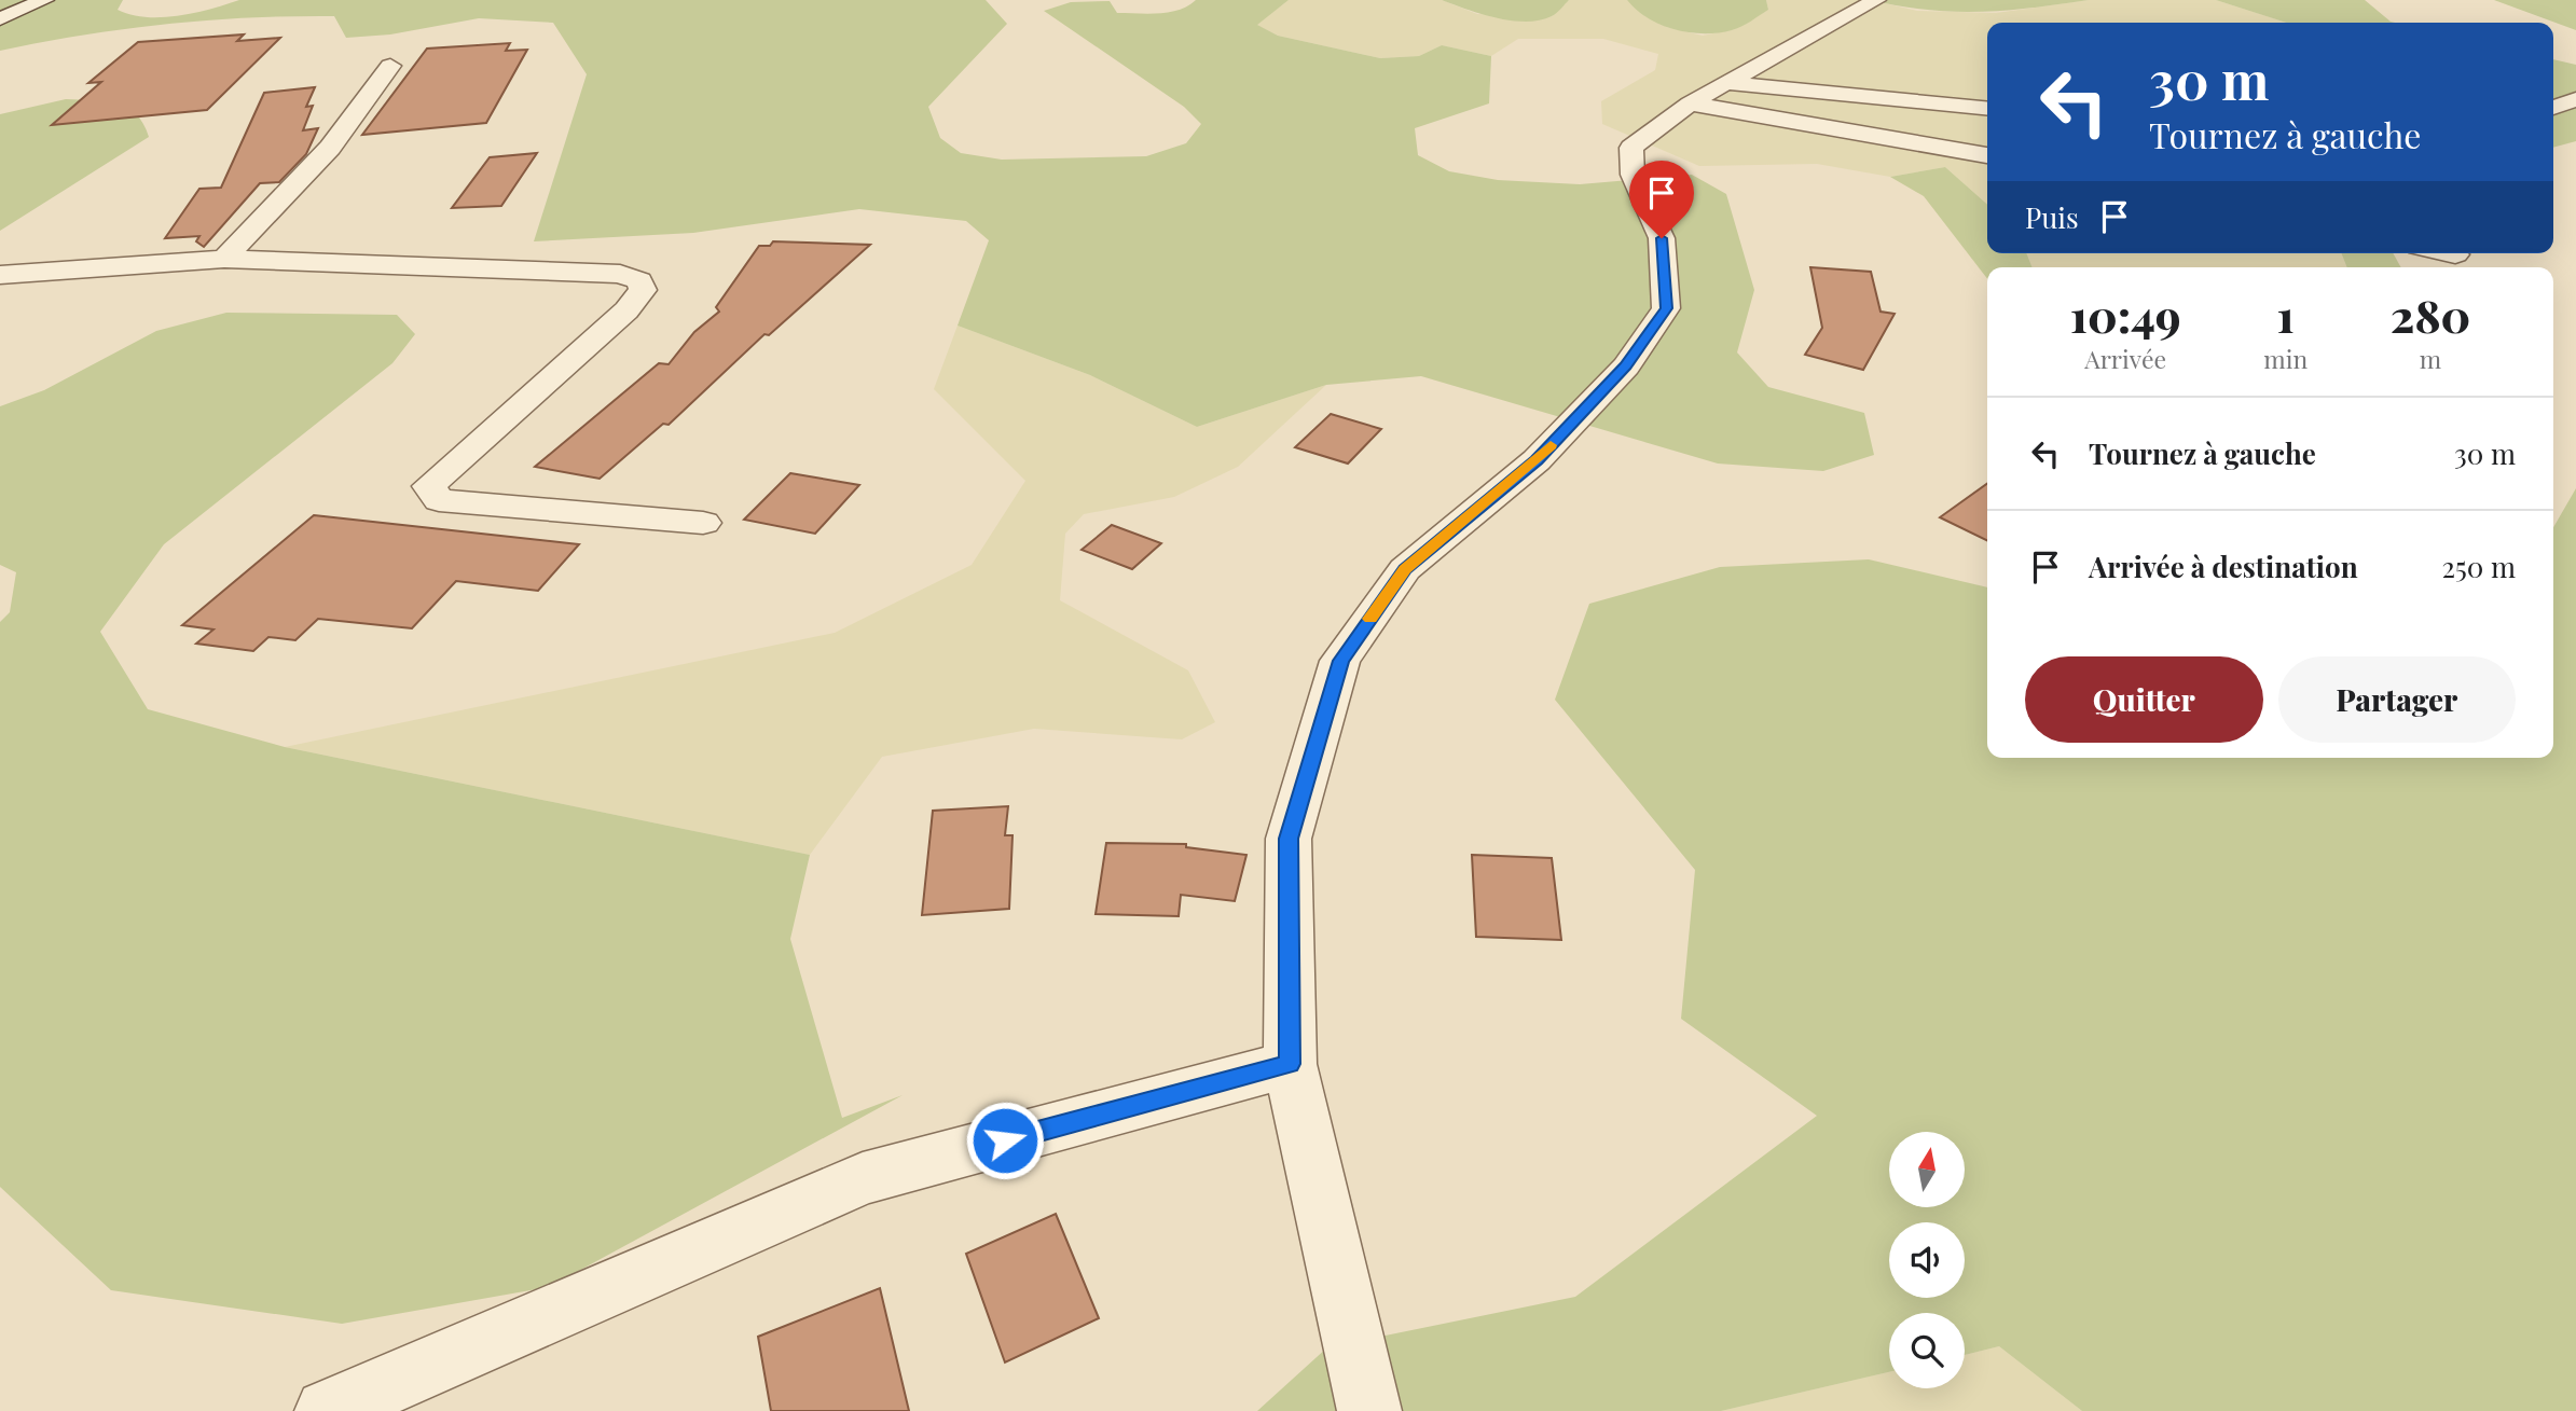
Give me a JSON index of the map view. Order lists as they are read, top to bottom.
{
  "north": "top",
  "page": {
    "turn": ["30 m", "Tournez à gauche"],
    "then": "Puis",
    "eta": [
      "10:49",
      "Arrivée",
      "1",
      "min",
      "280",
      "m"
    ],
    "list": [
      {
        "name": "Tournez à gauche",
        "value": "30 m"
      },
      {
        "name": "Arrivée à destination",
        "value": "250 m"
      }
    ],
    "buttons": ["Quitter", "Partager"]
  }
}
